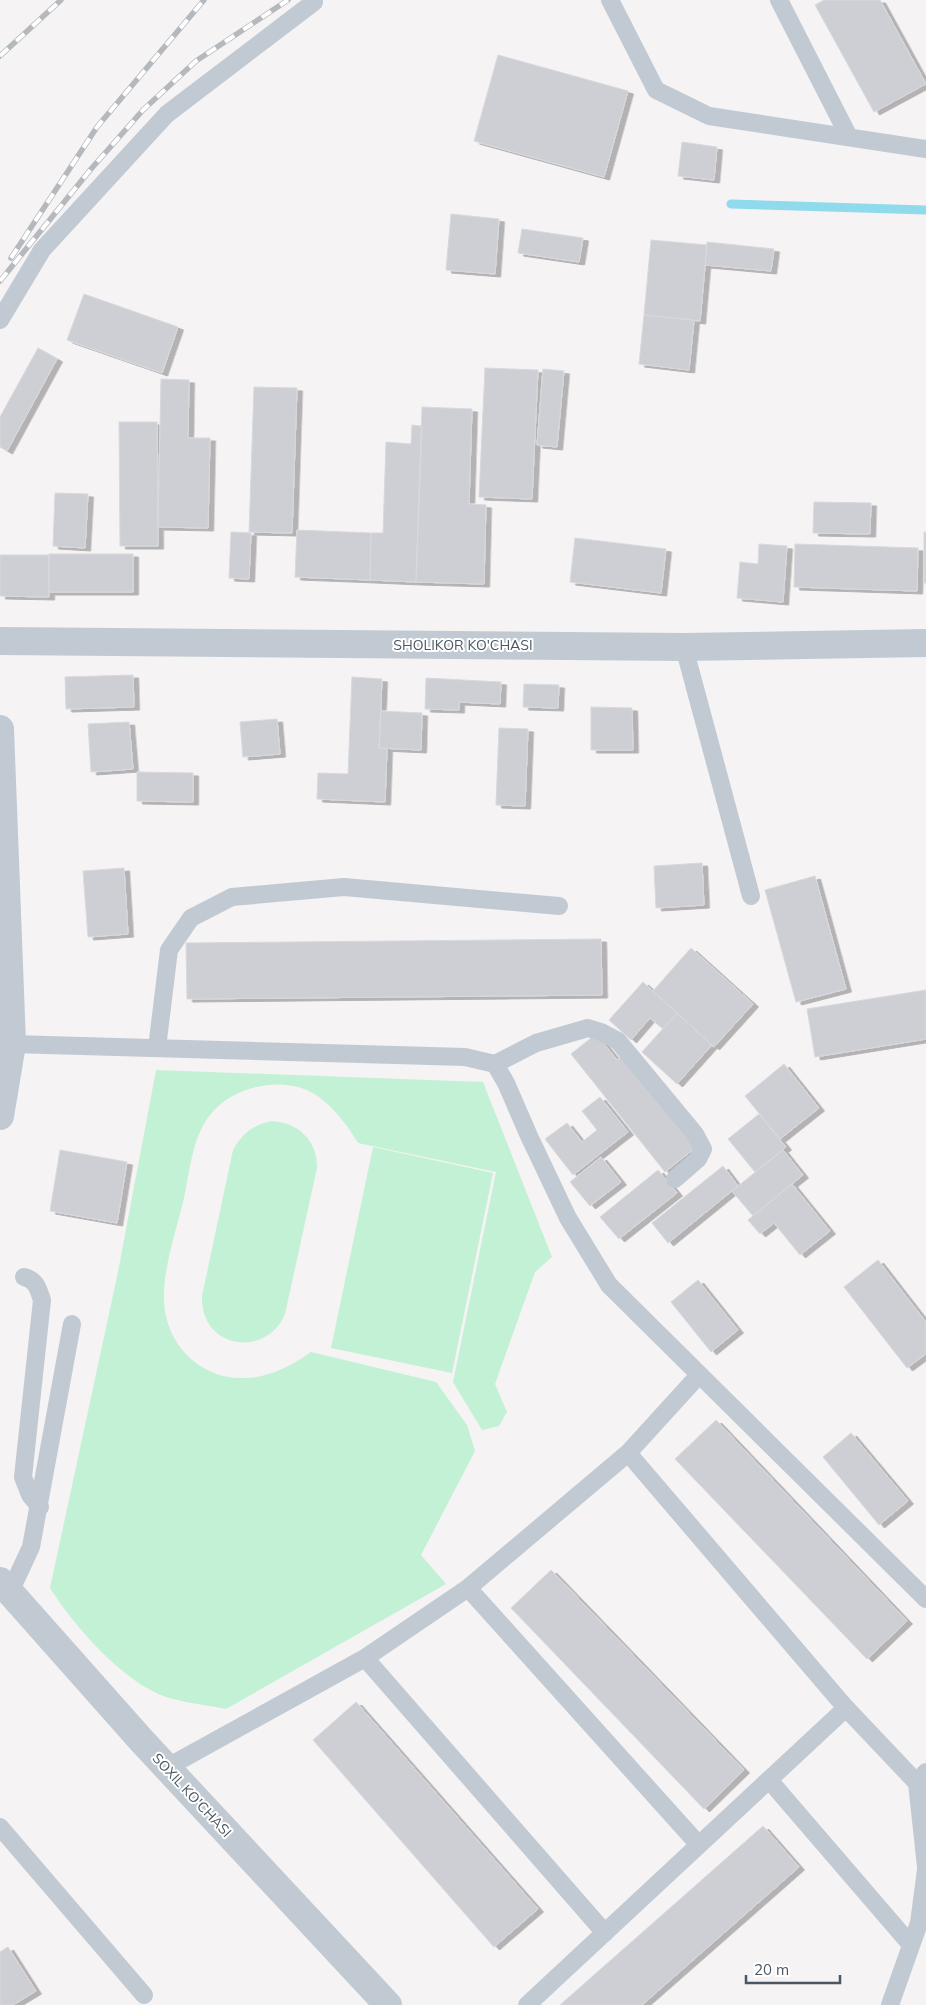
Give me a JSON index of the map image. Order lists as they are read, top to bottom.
{
  "streets": {
    "street": ["SHOLIKOR KO'CHASI", "SOXIL KO'CHASI"]
  },
  "scale_bar": "20 m"
}
